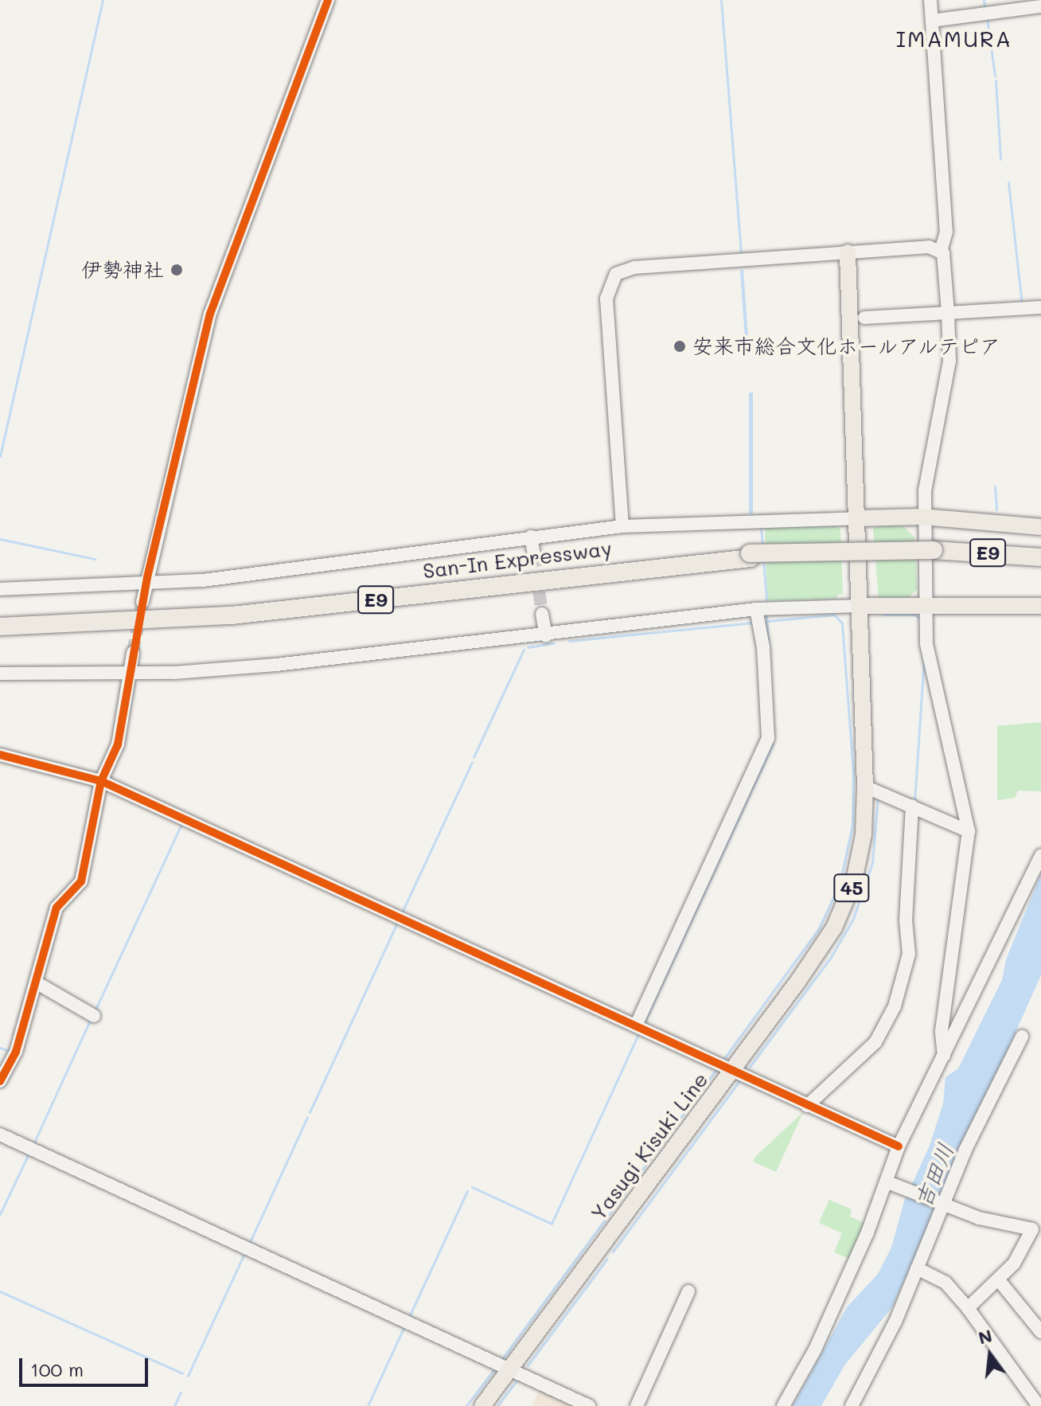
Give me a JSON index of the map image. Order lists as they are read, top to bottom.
{
  "streets": {
    "highway": ["E9", "San-In Expressway"],
    "main road": ["45", "Yasugi Kisuki Line"]
  },
  "districts": ["IMAMURA"],
  "water": ["吉田川"],
  "places": ["伊勢神社", "安来市総合文化ホールアルテピア"],
  "scale_bar": "100 m",
  "north": "top"
}
